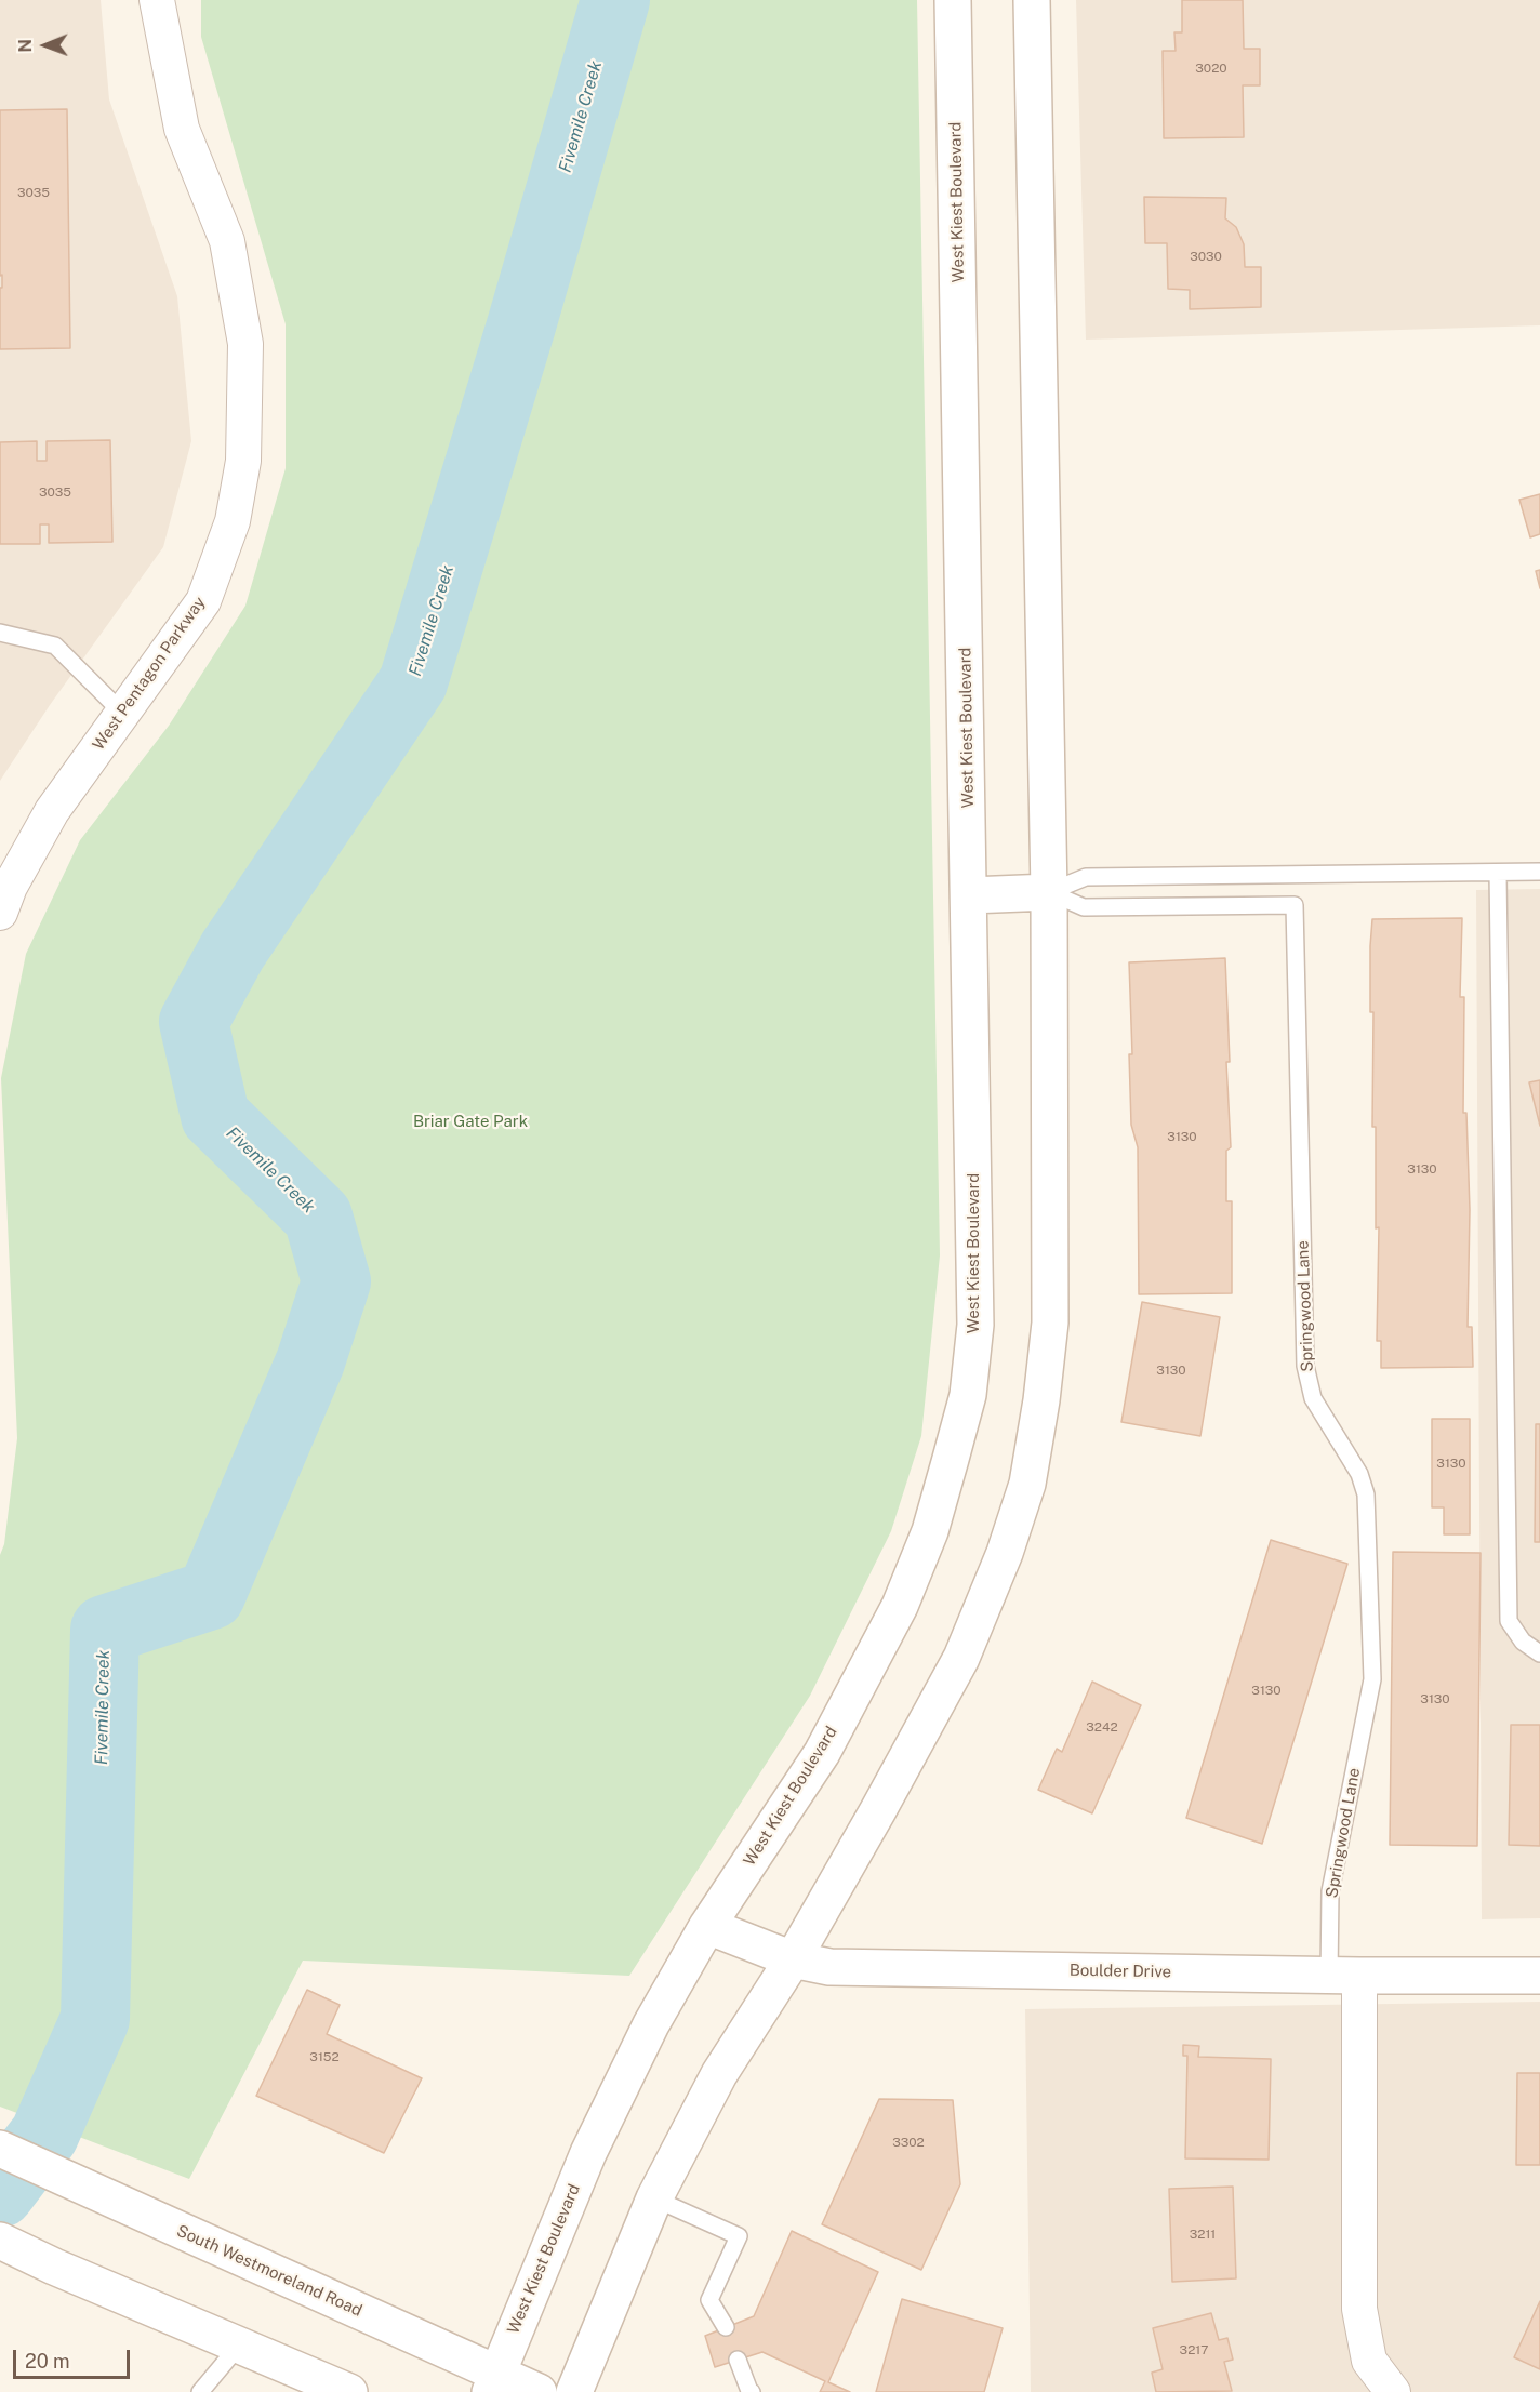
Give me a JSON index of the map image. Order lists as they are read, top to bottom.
{
  "streets": {
    "main road": ["West Kiest Boulevard", "Boulder Drive", "South Westmoreland Road"],
    "street": ["West Pentagon Parkway", "Springwood Lane"]
  },
  "crossings": [
    ["West Kiest Boulevard", "Boulder Drive"],
    ["West Kiest Boulevard", "South Westmoreland Road"],
    ["Springwood Lane", "Boulder Drive"]
  ],
  "water": ["Fivemile Creek"],
  "parks": ["Briar Gate Park"],
  "house_numbers": [
    "3020",
    "3035",
    "3030",
    "3035",
    "3130",
    "3130",
    "3130",
    "3130",
    "3130",
    "3130",
    "3242",
    "3152",
    "3302",
    "3211",
    "3217"
  ],
  "scale_bar": "20 m",
  "north": "left"
}
